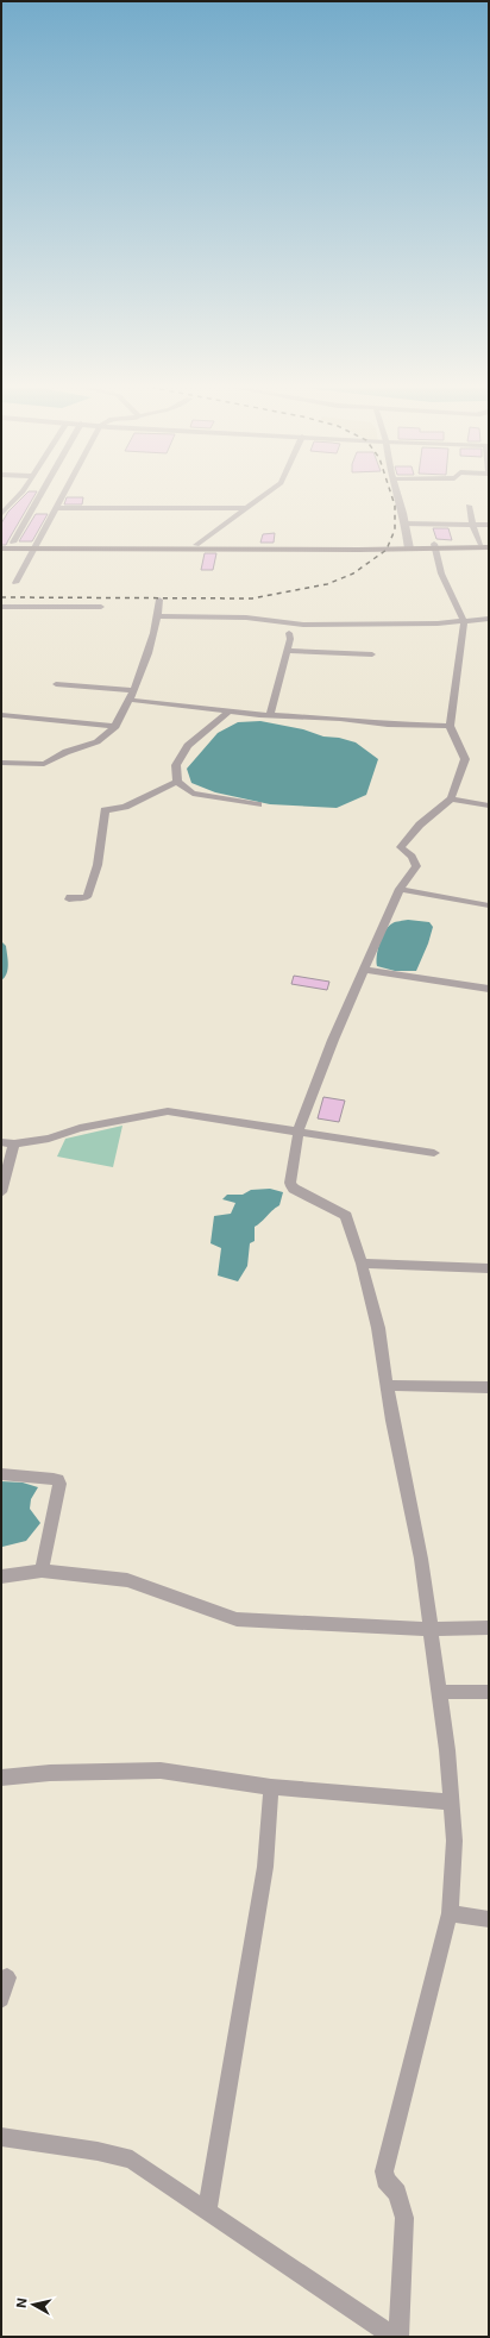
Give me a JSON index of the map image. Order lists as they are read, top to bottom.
{
  "north": "left"
}
